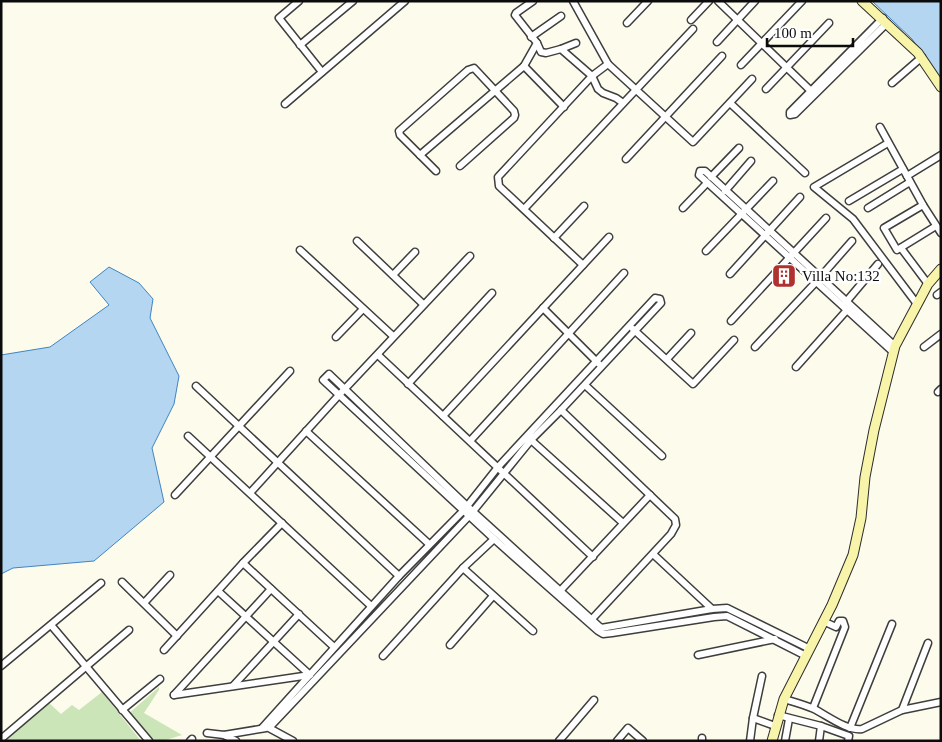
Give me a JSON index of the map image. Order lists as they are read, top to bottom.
{
  "places": {
    "building": ["Villa No:132"]
  },
  "scale_bar": "100 m"
}
